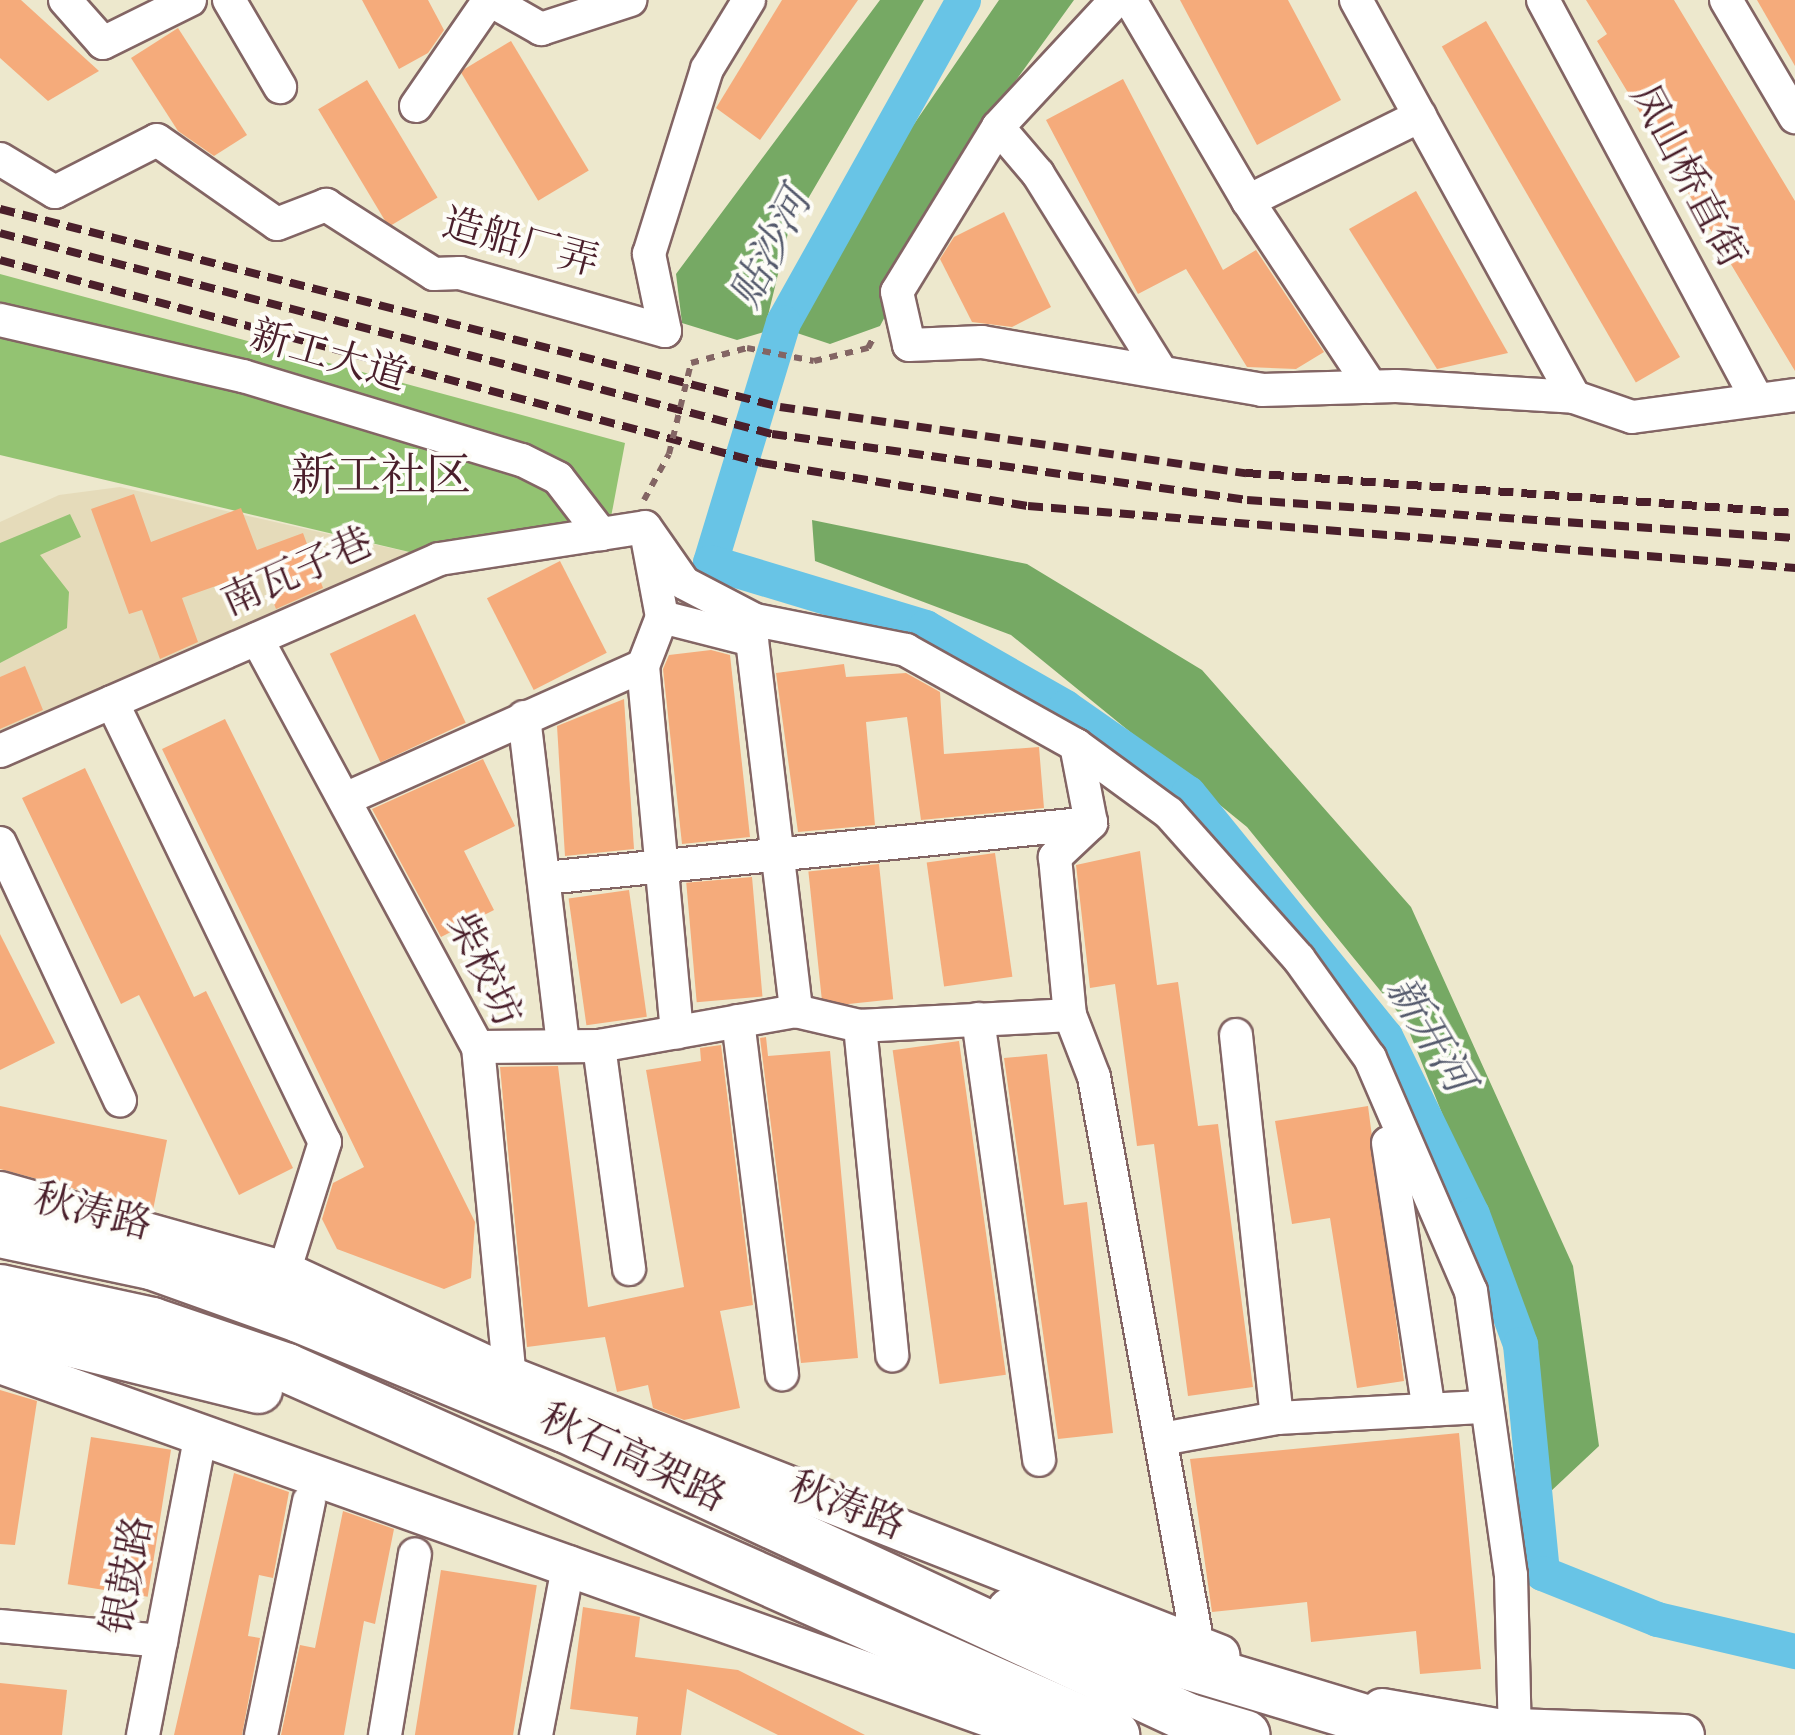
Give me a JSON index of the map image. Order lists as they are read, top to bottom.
{
  "streets": {
    "highway": ["秋石高架路"],
    "main road": ["秋涛路"],
    "street": [
      "凤山桥直街",
      "造船厂弄",
      "新工大道",
      "南瓦子巷",
      "柴校坊",
      "银鼓路"
    ]
  },
  "crossings": [
    ["新工大道", "南瓦子巷"],
    ["南瓦子巷", "柴校坊"],
    ["柴校坊", "秋涛路"]
  ],
  "districts": ["新工社区"],
  "water": ["贴沙河", "新开河"]
}
